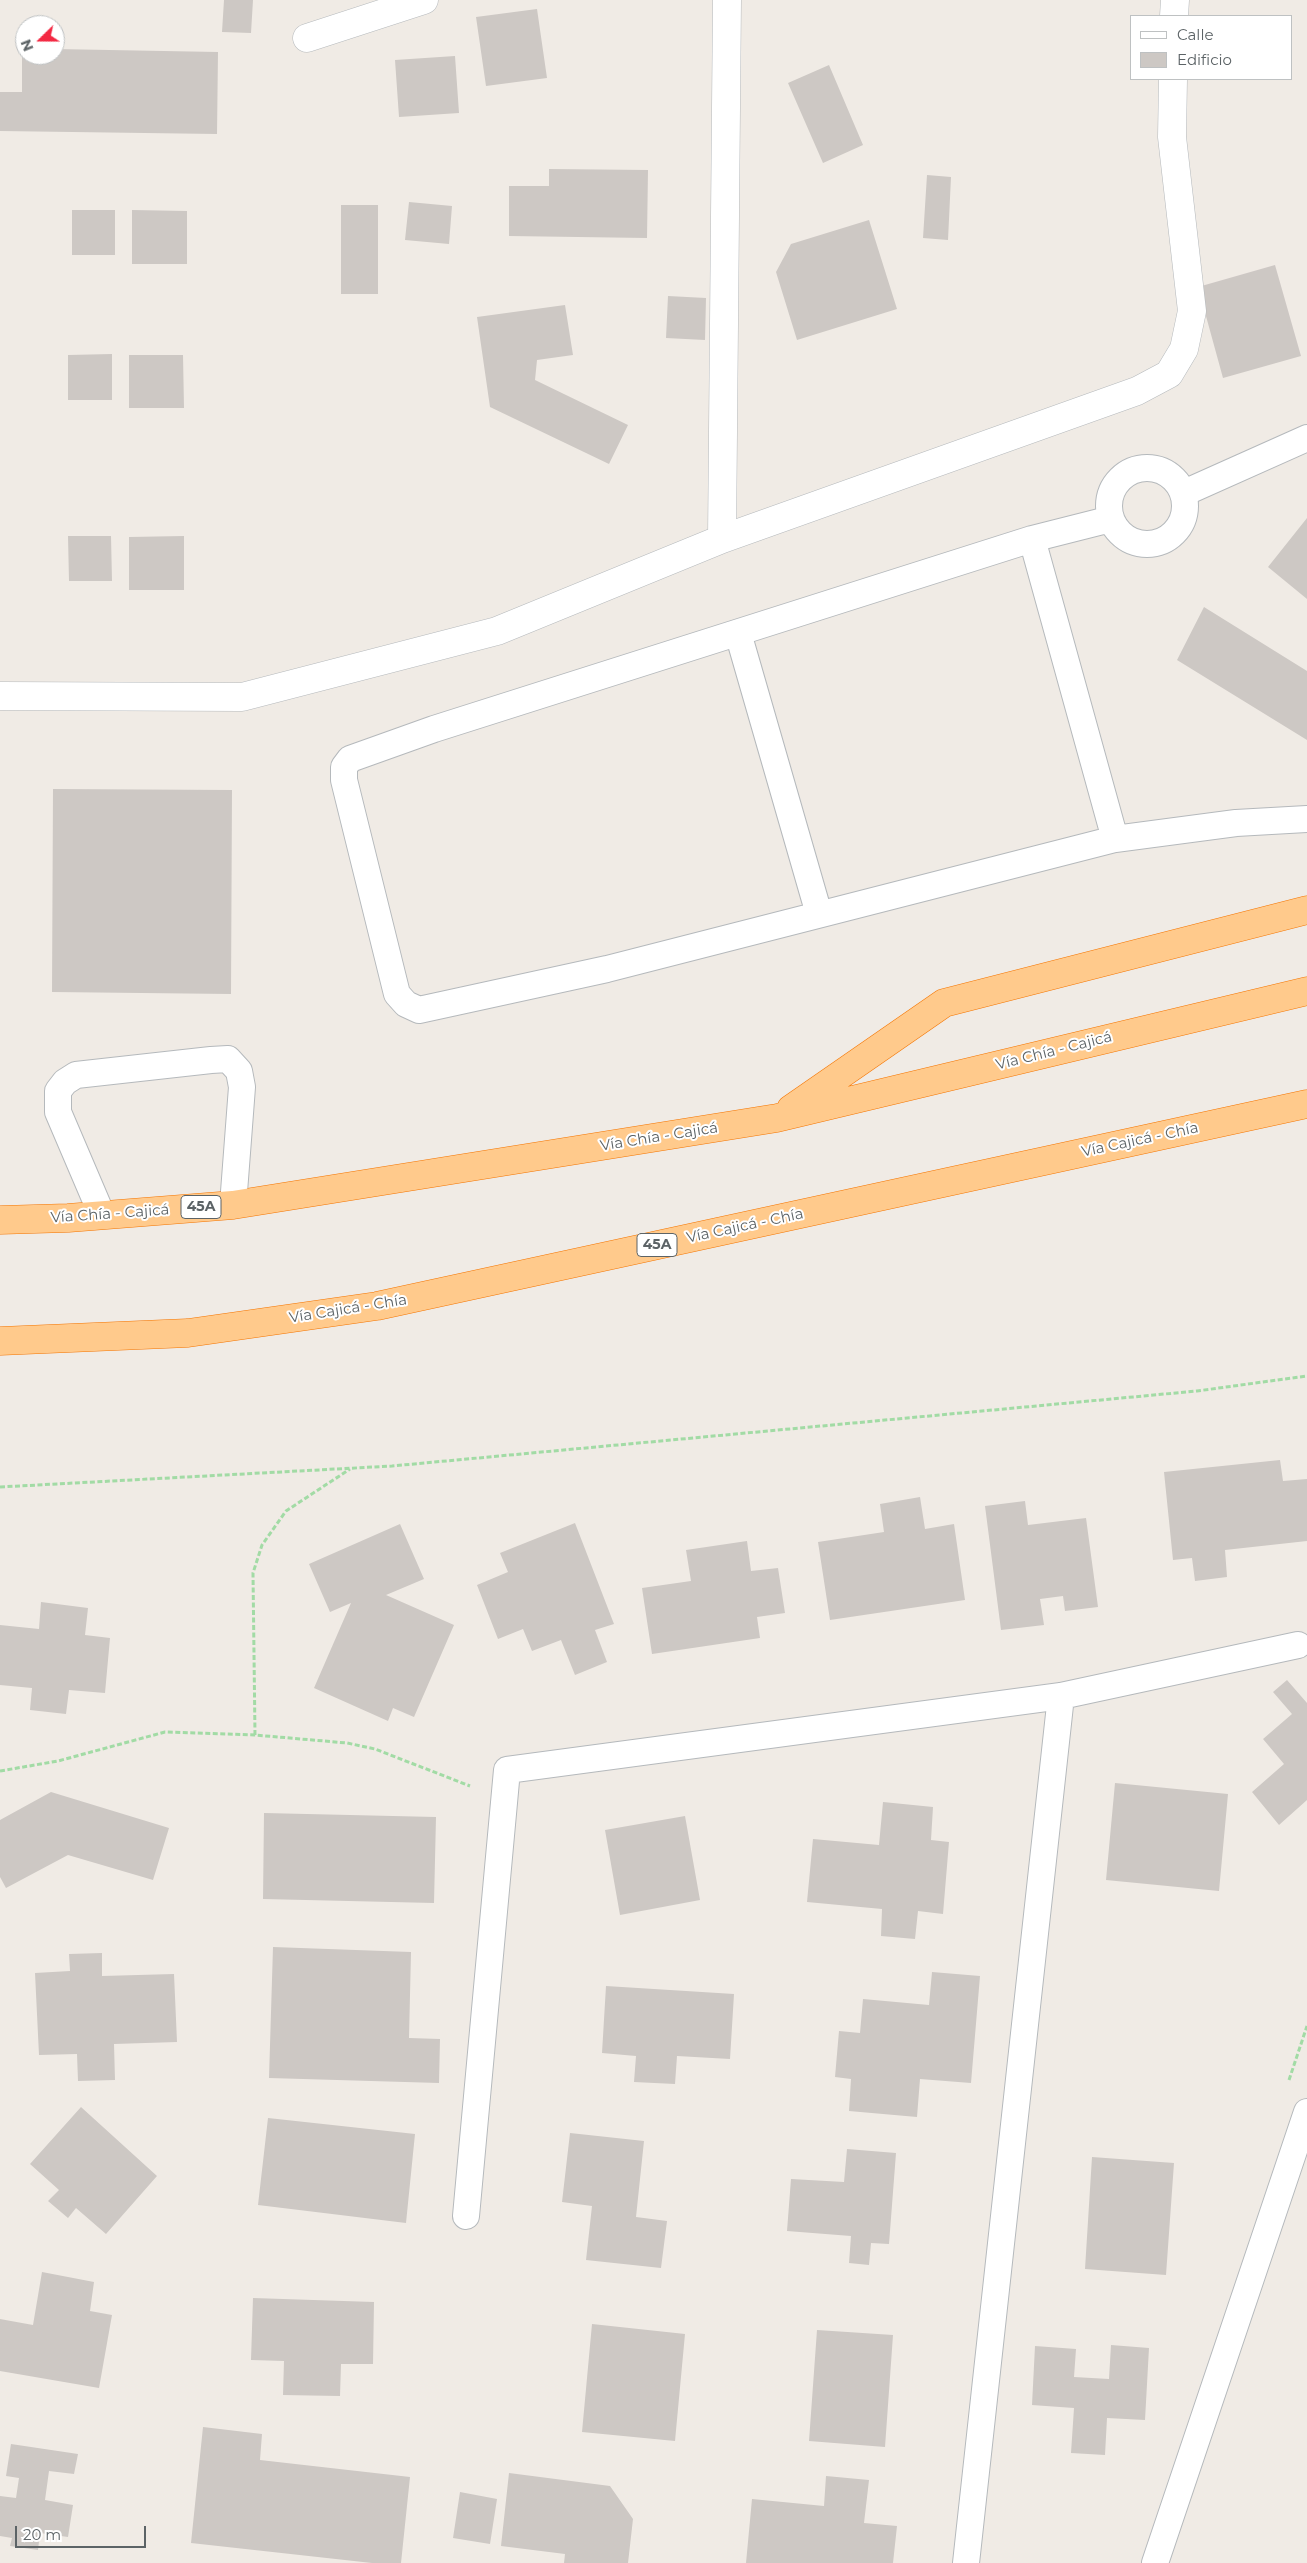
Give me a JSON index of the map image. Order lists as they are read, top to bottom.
{
  "streets": {
    "highway": ["Vía Chía - Cajicá", "Vía Cajicá - Chía", "45A"]
  },
  "legend": ["Calle", "Edificio"],
  "scale_bar": "20 m",
  "north": "left"
}
